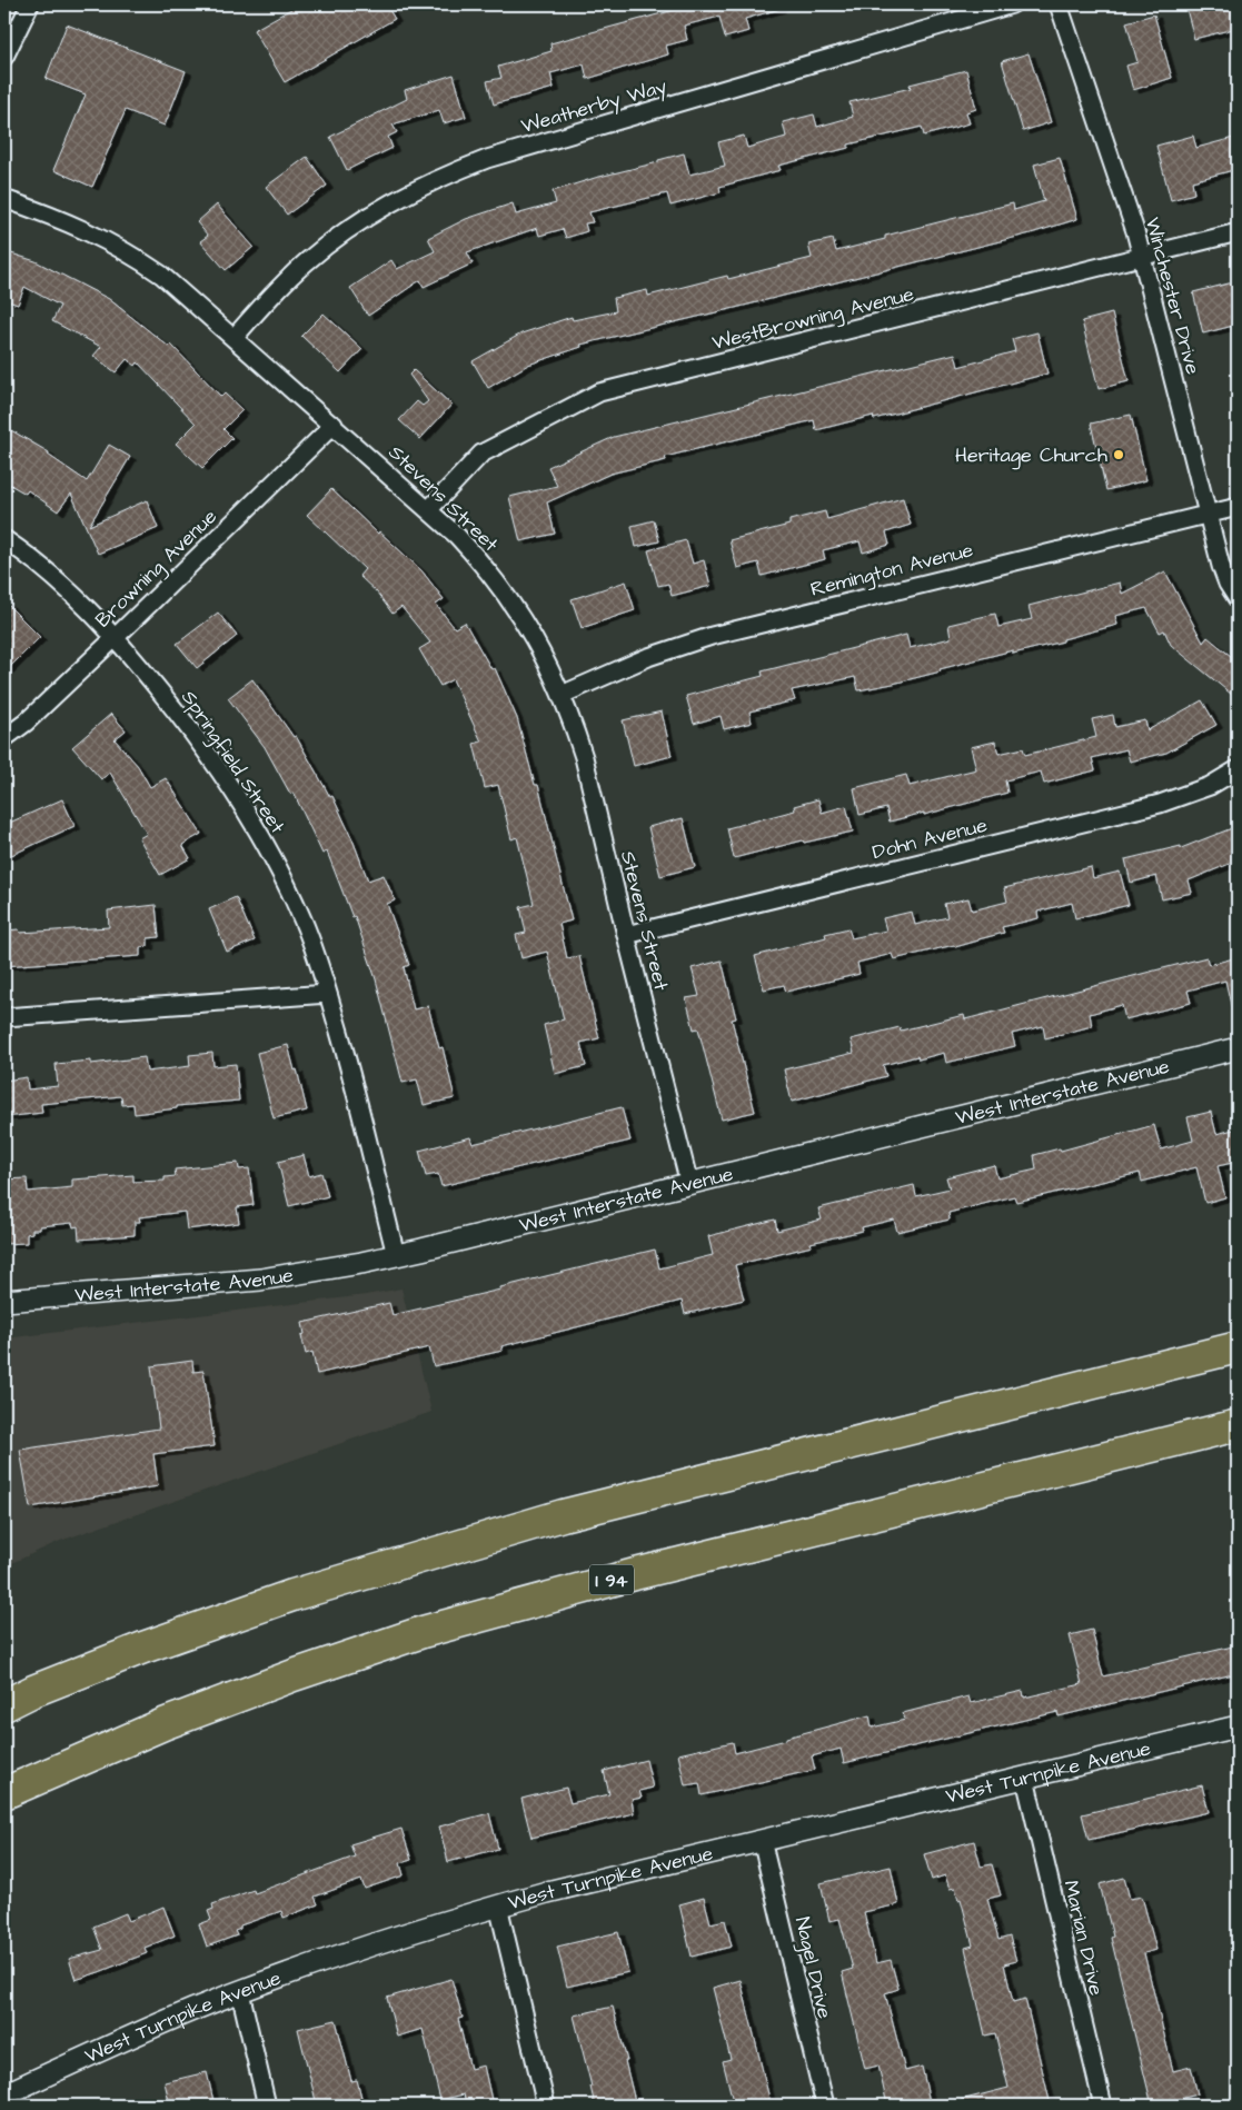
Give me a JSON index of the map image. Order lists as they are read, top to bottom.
{
  "streets": {
    "highway": ["I 94"],
    "street": [
      "Weatherby Way",
      "Winchester Drive",
      "WestBrowning Avenue",
      "Stevens Street",
      "Browning Avenue",
      "Remington Avenue",
      "Springfield Street",
      "Dohn Avenue",
      "West Interstate Avenue",
      "West Turnpike Avenue",
      "Marian Drive",
      "Nagel Drive"
    ]
  },
  "crossings": [
    ["Weatherby Way", "Stevens Street"],
    ["Winchester Drive", "WestBrowning Avenue"],
    ["Winchester Drive", "Remington Avenue"],
    ["WestBrowning Avenue", "Stevens Street"],
    ["Stevens Street", "Browning Avenue"],
    ["Stevens Street", "Remington Avenue"],
    ["Stevens Street", "Dohn Avenue"],
    ["Stevens Street", "West Interstate Avenue"],
    ["Browning Avenue", "Springfield Street"],
    ["Springfield Street", "West Interstate Avenue"],
    ["West Turnpike Avenue", "Marian Drive"],
    ["West Turnpike Avenue", "Nagel Drive"]
  ],
  "places": ["Heritage Church"]
}
